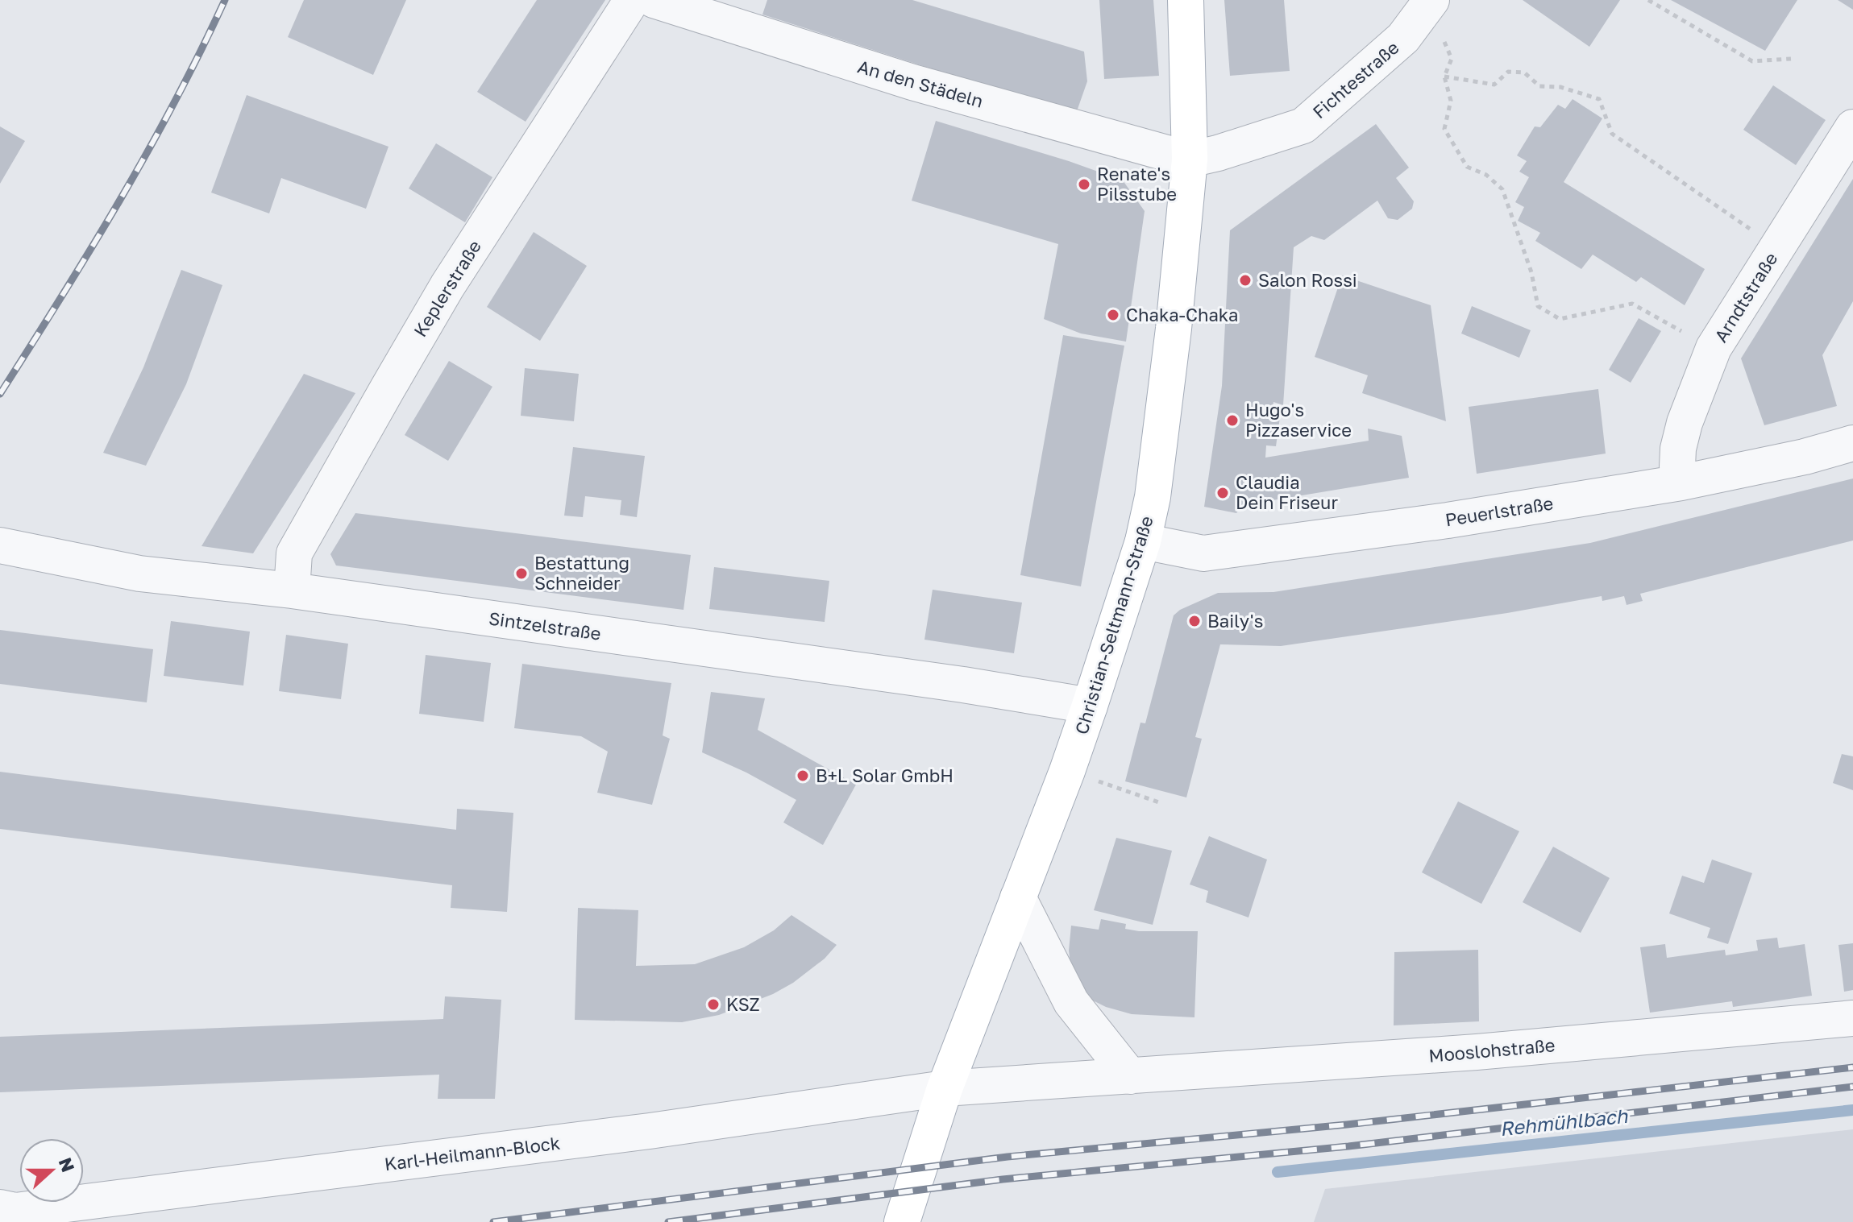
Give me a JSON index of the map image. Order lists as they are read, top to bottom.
{
  "streets": {
    "main road": ["Christian-Seltmann-Straße"],
    "street": [
      "Fichtestraße",
      "An den Städeln",
      "Keplerstraße",
      "Arndtstraße",
      "Peuerlstraße",
      "Sintzelstraße",
      "Mooslohstraße",
      "Karl-Heilmann-Block"
    ]
  },
  "crossings": [
    ["Fichtestraße", "An den Städeln"],
    ["Fichtestraße", "Christian-Seltmann-Straße"],
    ["An den Städeln", "Christian-Seltmann-Straße"],
    ["Keplerstraße", "Sintzelstraße"],
    ["Arndtstraße", "Peuerlstraße"],
    ["Peuerlstraße", "Christian-Seltmann-Straße"],
    ["Christian-Seltmann-Straße", "Sintzelstraße"],
    ["Christian-Seltmann-Straße", "Mooslohstraße"],
    ["Christian-Seltmann-Straße", "Karl-Heilmann-Block"],
    ["Mooslohstraße", "Karl-Heilmann-Block"]
  ],
  "water": ["Rehmühlbach"],
  "places": [
    "Renate's Pilsstube",
    "Salon Rossi",
    "Chaka-Chaka",
    "Hugo's Pizzaservice",
    "Claudia Dein Friseur",
    "Bestattung Schneider",
    "Baily's",
    "B+L Solar GmbH",
    "KSZ"
  ],
  "north": "right"
}
